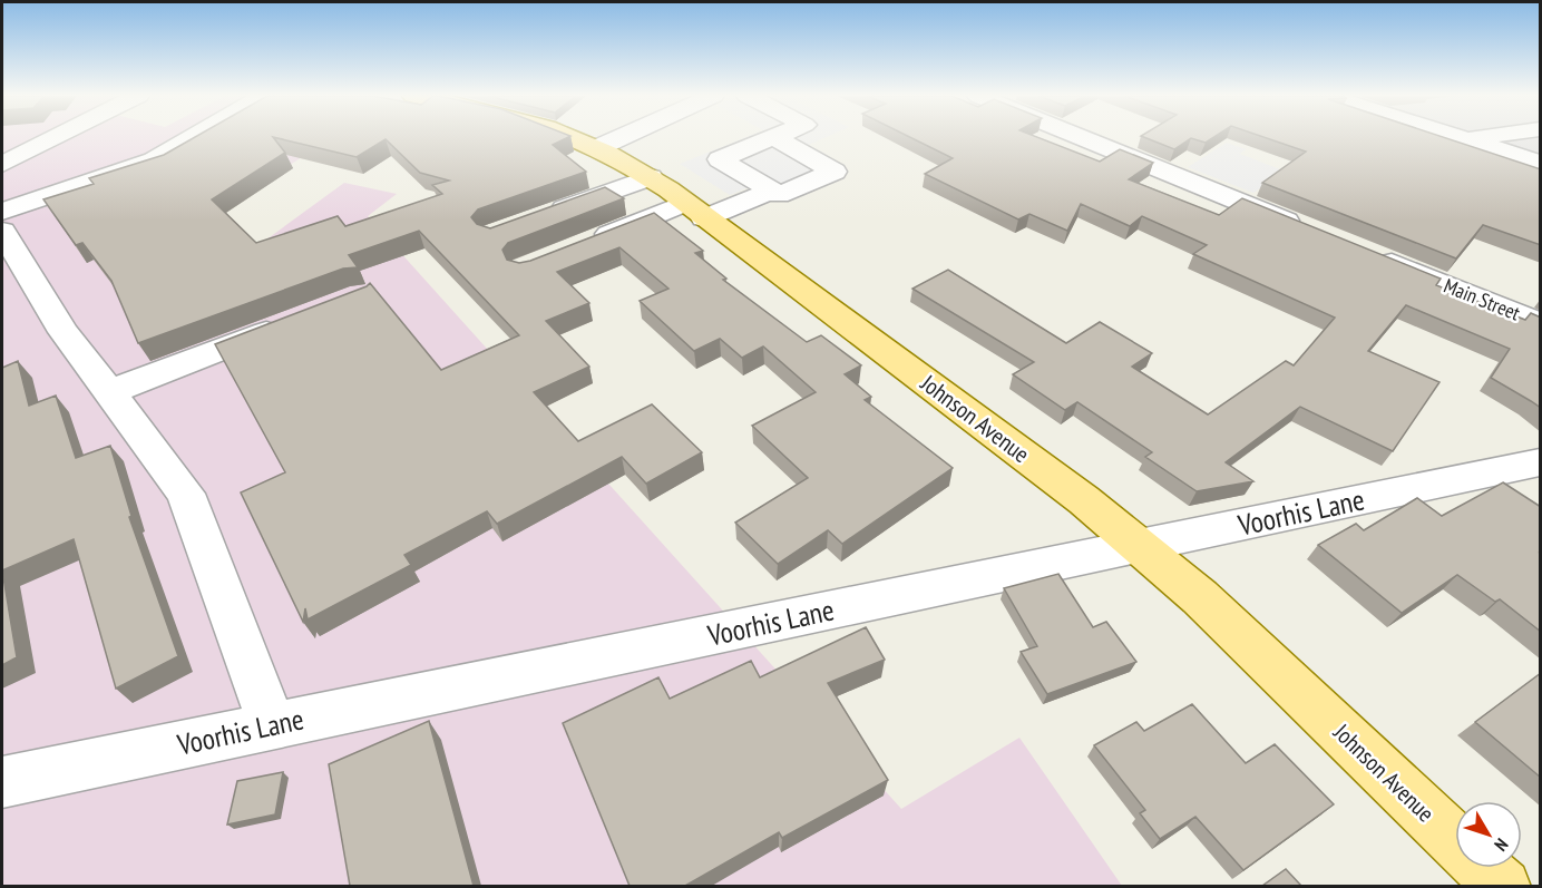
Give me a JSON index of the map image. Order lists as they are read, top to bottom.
{
  "streets": {
    "main road": ["Johnson Avenue"],
    "street": ["Main Street", "Voorhis Lane"]
  },
  "crossings": [
    ["Johnson Avenue", "Voorhis Lane"]
  ],
  "north": "bottom right"
}
